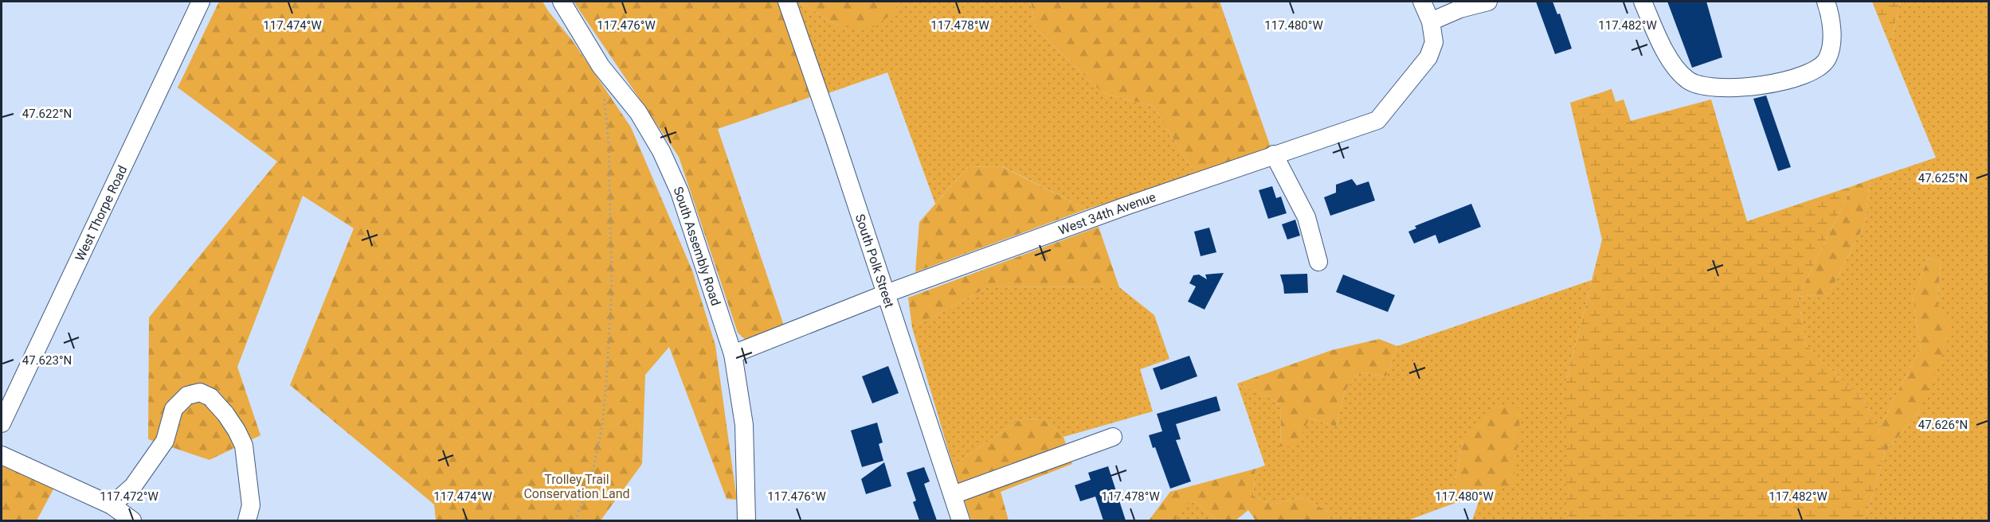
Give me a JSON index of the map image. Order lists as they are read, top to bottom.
{
  "streets": {
    "street": [
      "West Thorpe Road",
      "West 34th Avenue",
      "South Assembly Road",
      "South Polk Street"
    ]
  },
  "crossings": [
    ["West 34th Avenue", "South Assembly Road"],
    ["West 34th Avenue", "South Polk Street"]
  ],
  "parks": ["Trolley Trail Conservation Land"],
  "coordinates": [
    "117.476°W",
    "117.478°W",
    "117.474°W",
    "117.480°W",
    "117.482°W",
    "47.622°N",
    "47.625°N",
    "47.623°N",
    "47.626°N",
    "117.472°W"
  ]
}
